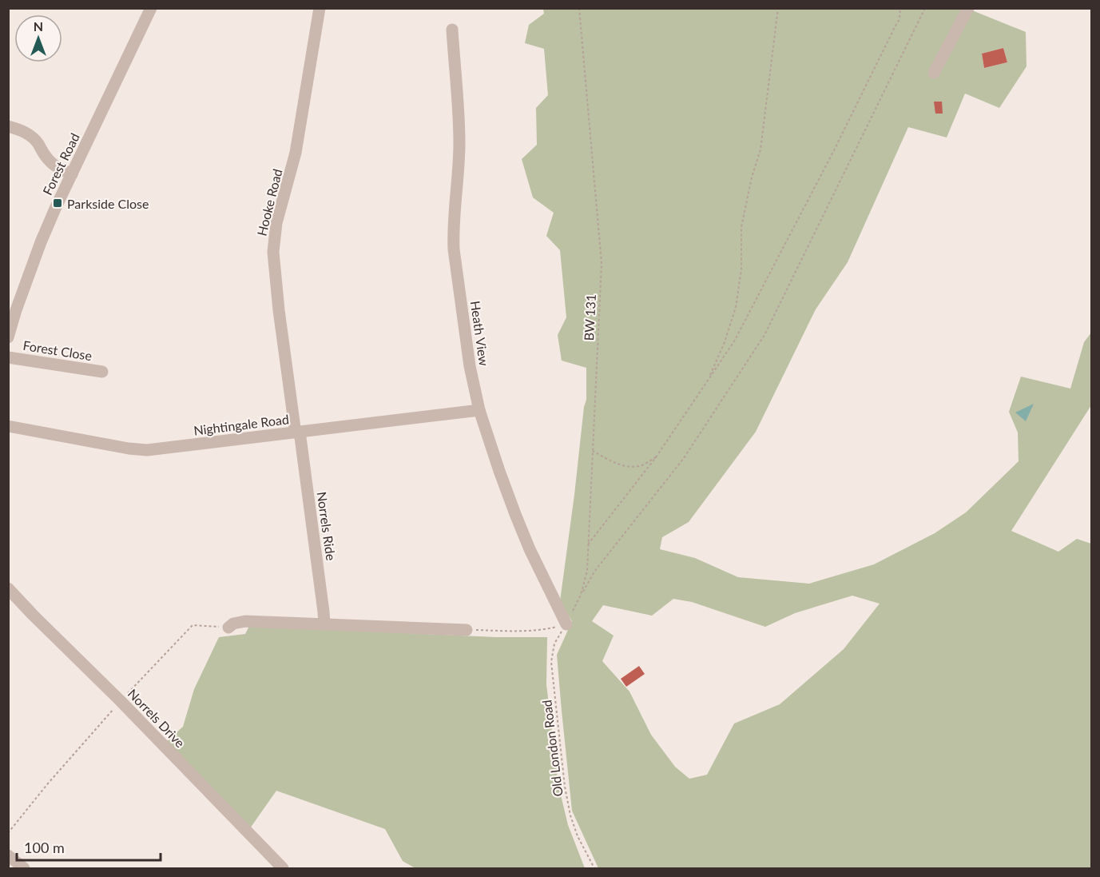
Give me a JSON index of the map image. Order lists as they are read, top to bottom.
{
  "streets": {
    "street": [
      "Forest Road",
      "Hooke Road",
      "Heath View",
      "Forest Close",
      "Nightingale Road",
      "Norrels Ride",
      "Norrels Drive"
    ],
    "path": ["BW 131", "Old London Road"]
  },
  "crossings": [
    ["Hooke Road", "Nightingale Road"],
    ["Hooke Road", "Norrels Ride"],
    ["BW 131", "Heath View"],
    ["BW 131", "Old London Road"],
    ["Heath View", "Nightingale Road"],
    ["Heath View", "Old London Road"],
    ["Nightingale Road", "Norrels Ride"]
  ],
  "places": {
    "transit": ["Parkside Close"]
  },
  "scale_bar": "100 m",
  "north": "top"
}
